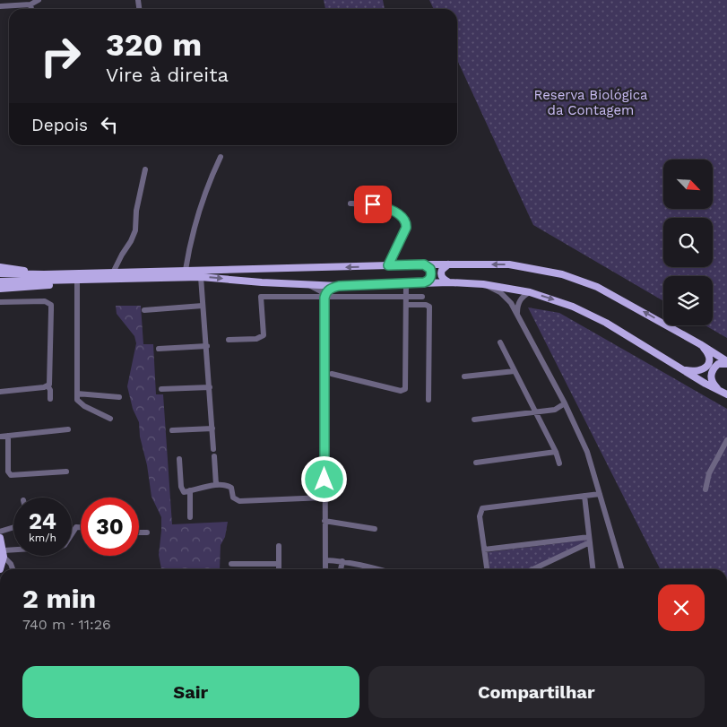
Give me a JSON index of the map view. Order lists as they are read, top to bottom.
{
  "parks": ["Reserva Biológica da Contagem"],
  "north": "bottom right",
  "page": {
    "turn": ["320 m", "Vire à direita"],
    "then": "Depois",
    "speed": "24 km/h",
    "limit": "30",
    "heading": ["2 min", "740 m · 11:26"],
    "buttons": ["Sair", "Compartilhar"]
  }
}
